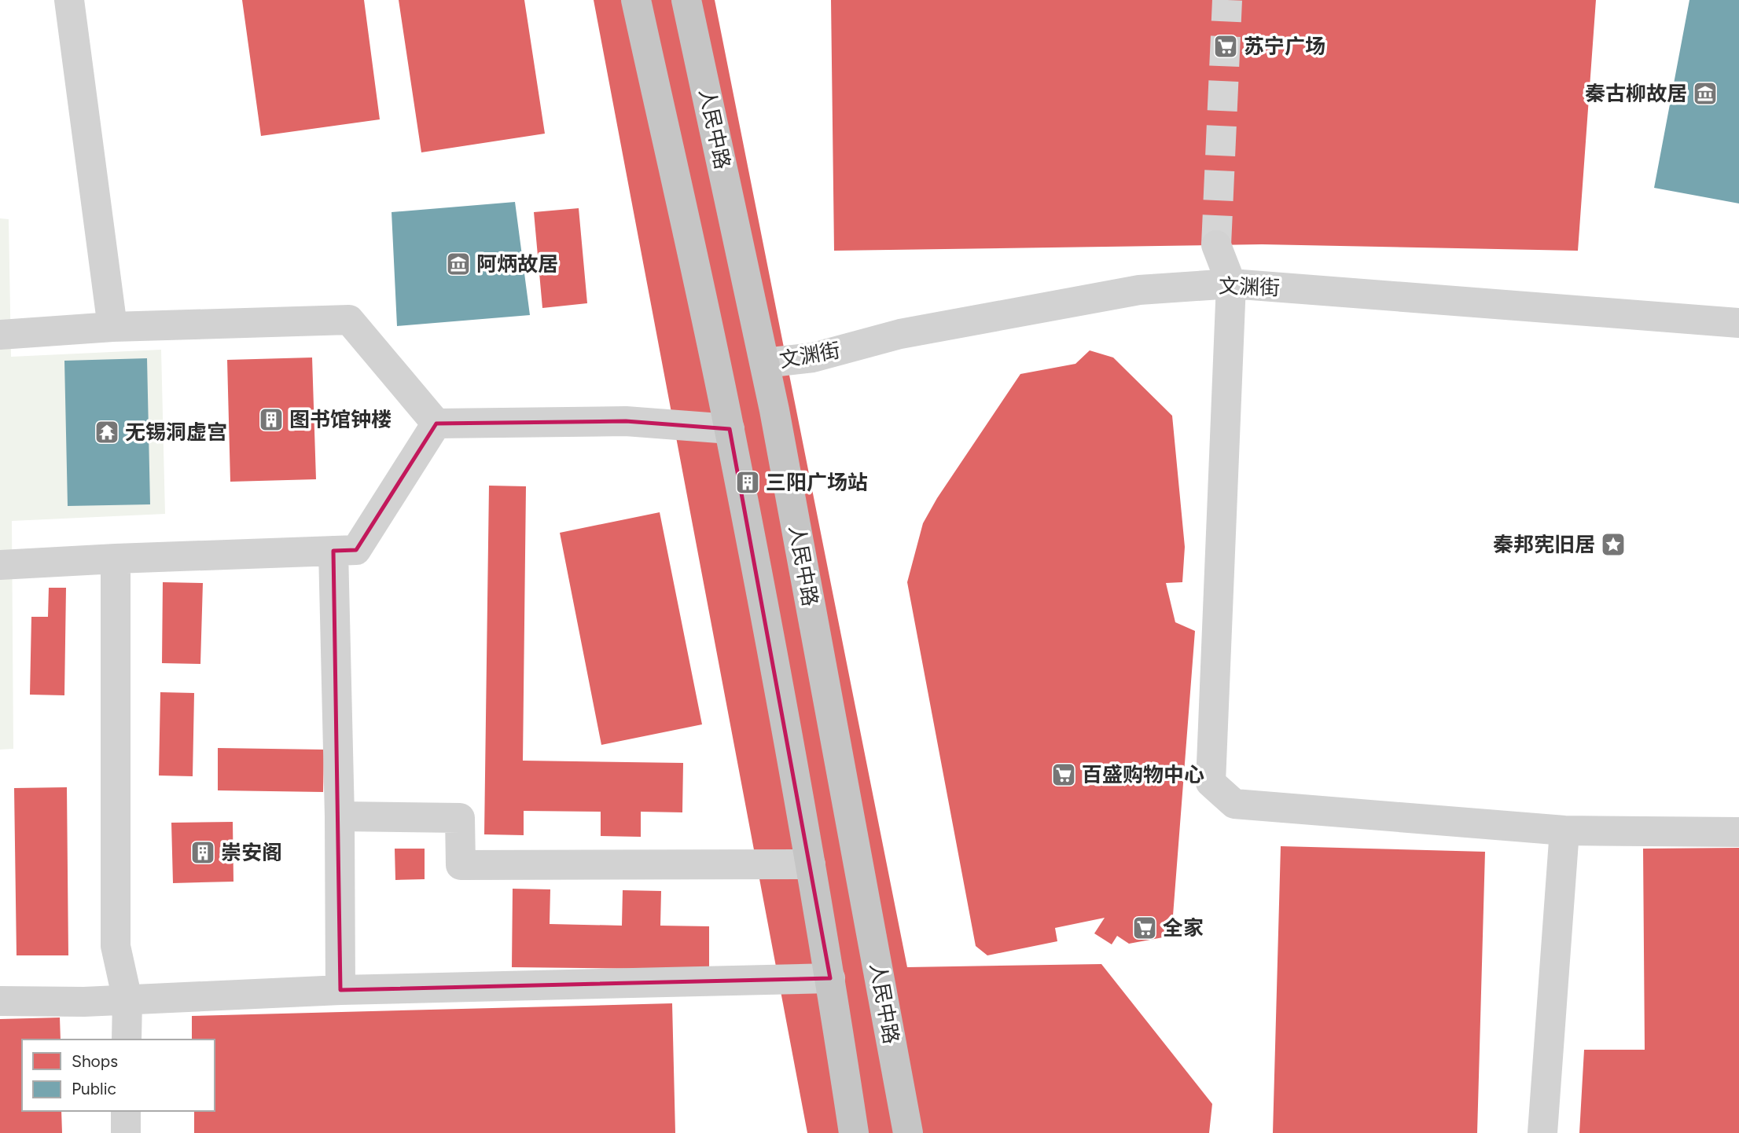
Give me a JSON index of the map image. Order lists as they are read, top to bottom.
{
  "streets": {
    "main road": ["人民中路"],
    "street": ["文渊街"]
  },
  "crossings": [
    ["人民中路", "文渊街"]
  ],
  "places": {
    "supermarket": ["苏宁广场", "百盛购物中心", "全家"],
    "museum": ["秦古柳故居", "阿炳故居"],
    "building": ["图书馆钟楼", "三阳广场站", "崇安阁"],
    "temple": ["无锡洞虚宫"],
    "place": ["秦邦宪旧居"]
  },
  "legend": ["Shops", "Public"]
}
